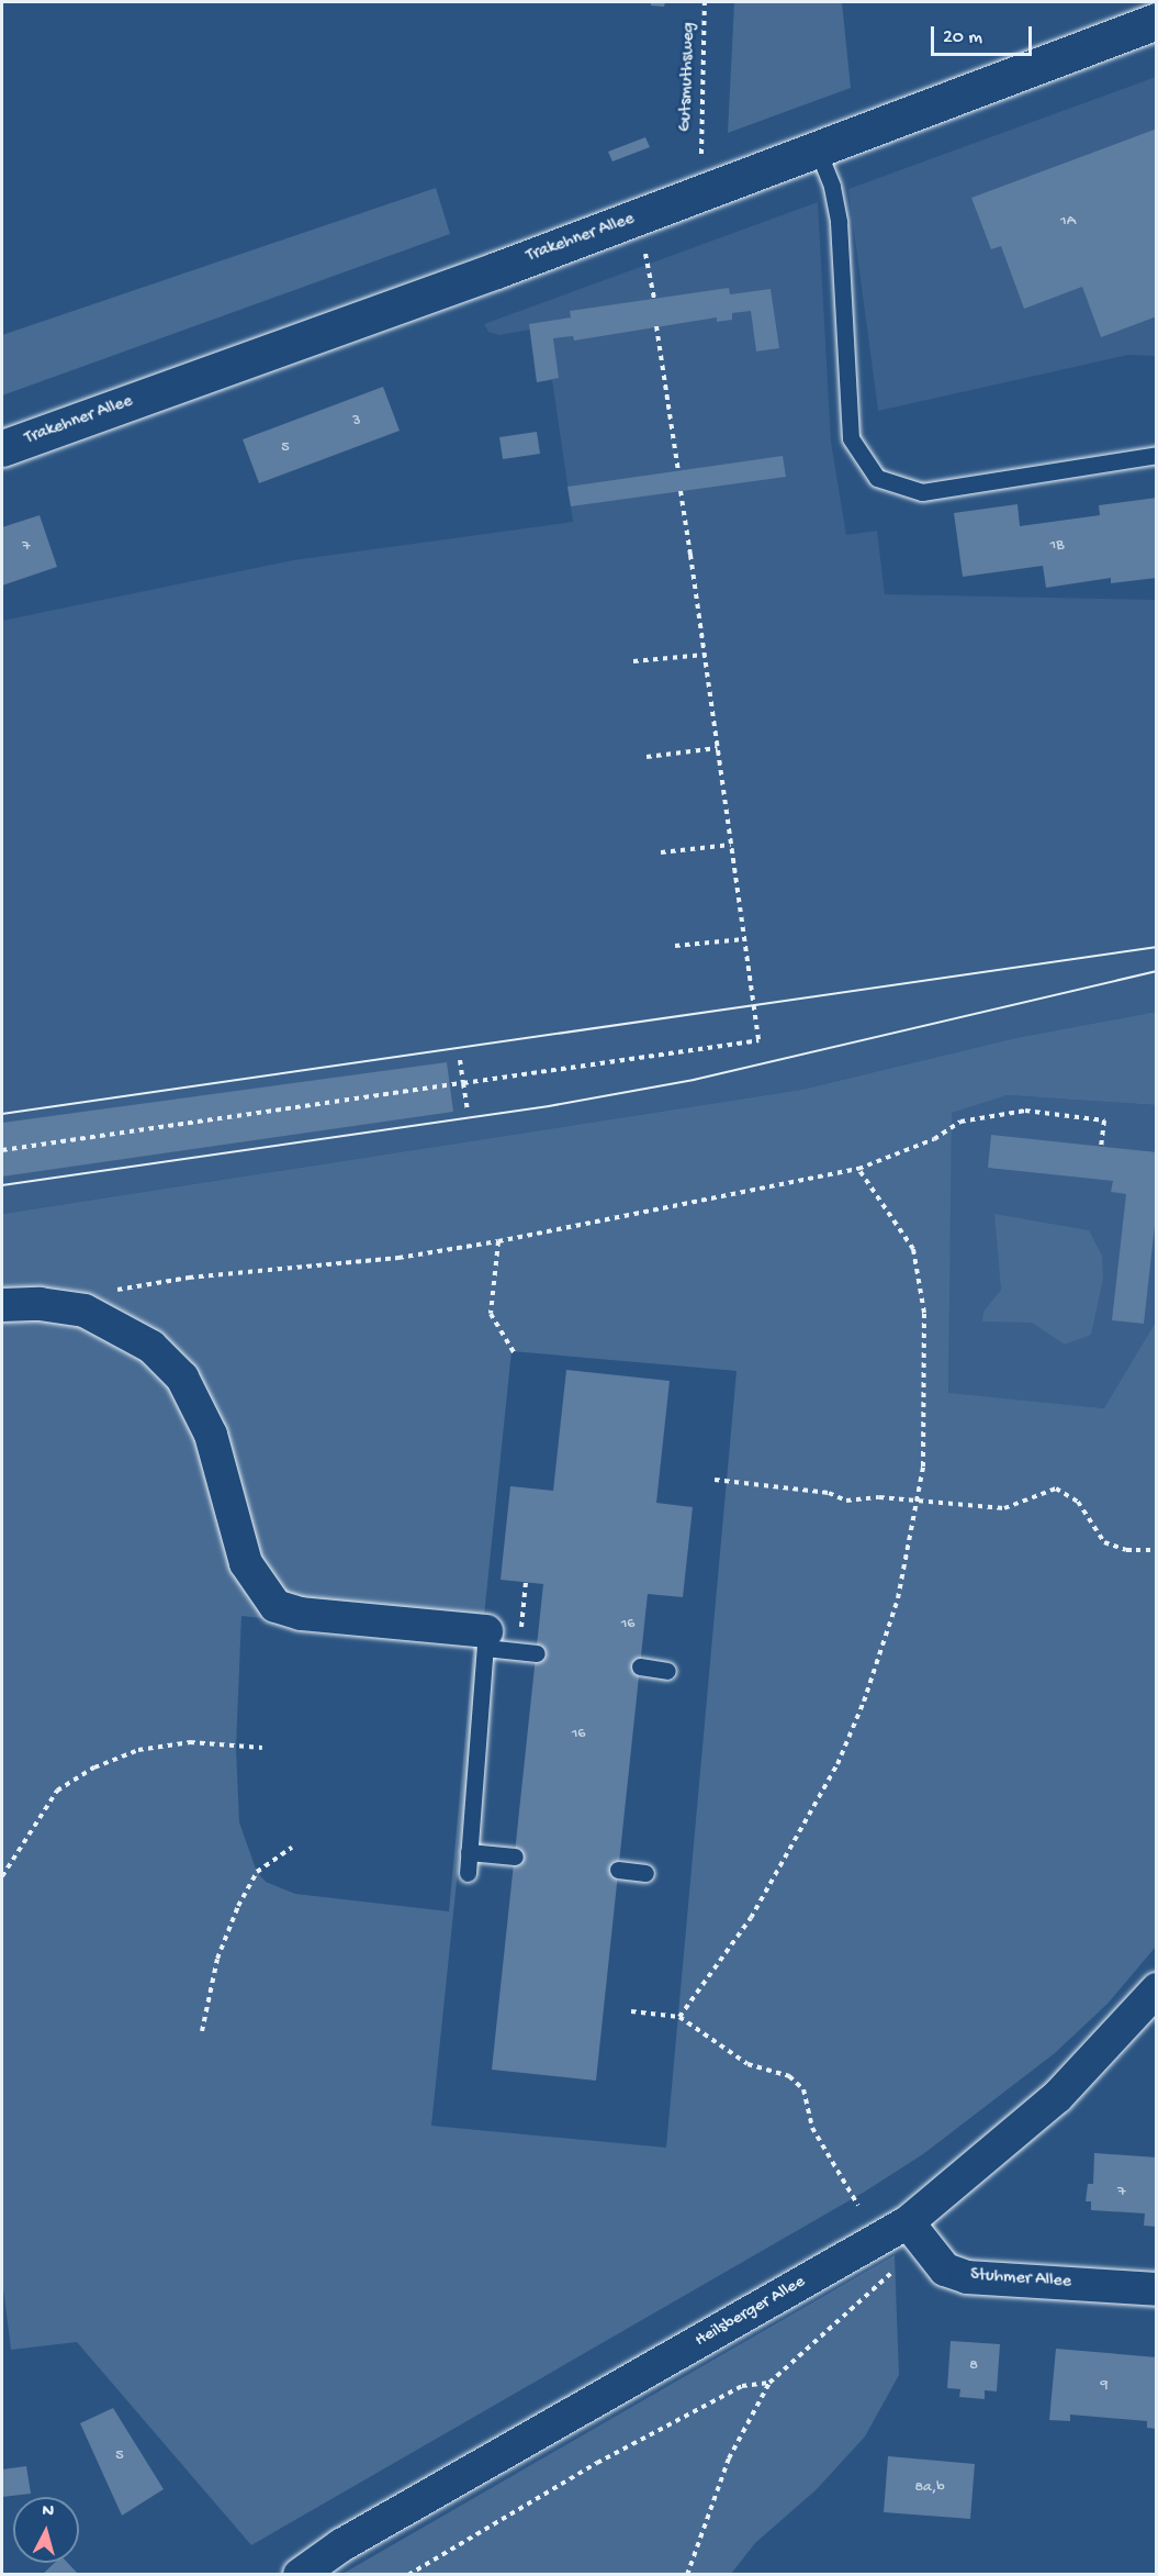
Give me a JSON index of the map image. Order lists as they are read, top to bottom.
{
  "streets": {
    "main road": ["Trakehner Allee"],
    "street": ["Stuhmer Allee", "Heilsberger Allee"],
    "path": ["Gutsmuthsweg"]
  },
  "crossings": [
    ["Stuhmer Allee", "Heilsberger Allee"]
  ],
  "house_numbers": [
    "1A",
    "3",
    "5",
    "1B",
    "7",
    "16",
    "16",
    "7",
    "8",
    "9",
    "5",
    "8a,b"
  ],
  "scale_bar": "20 m",
  "north": "top"
}
